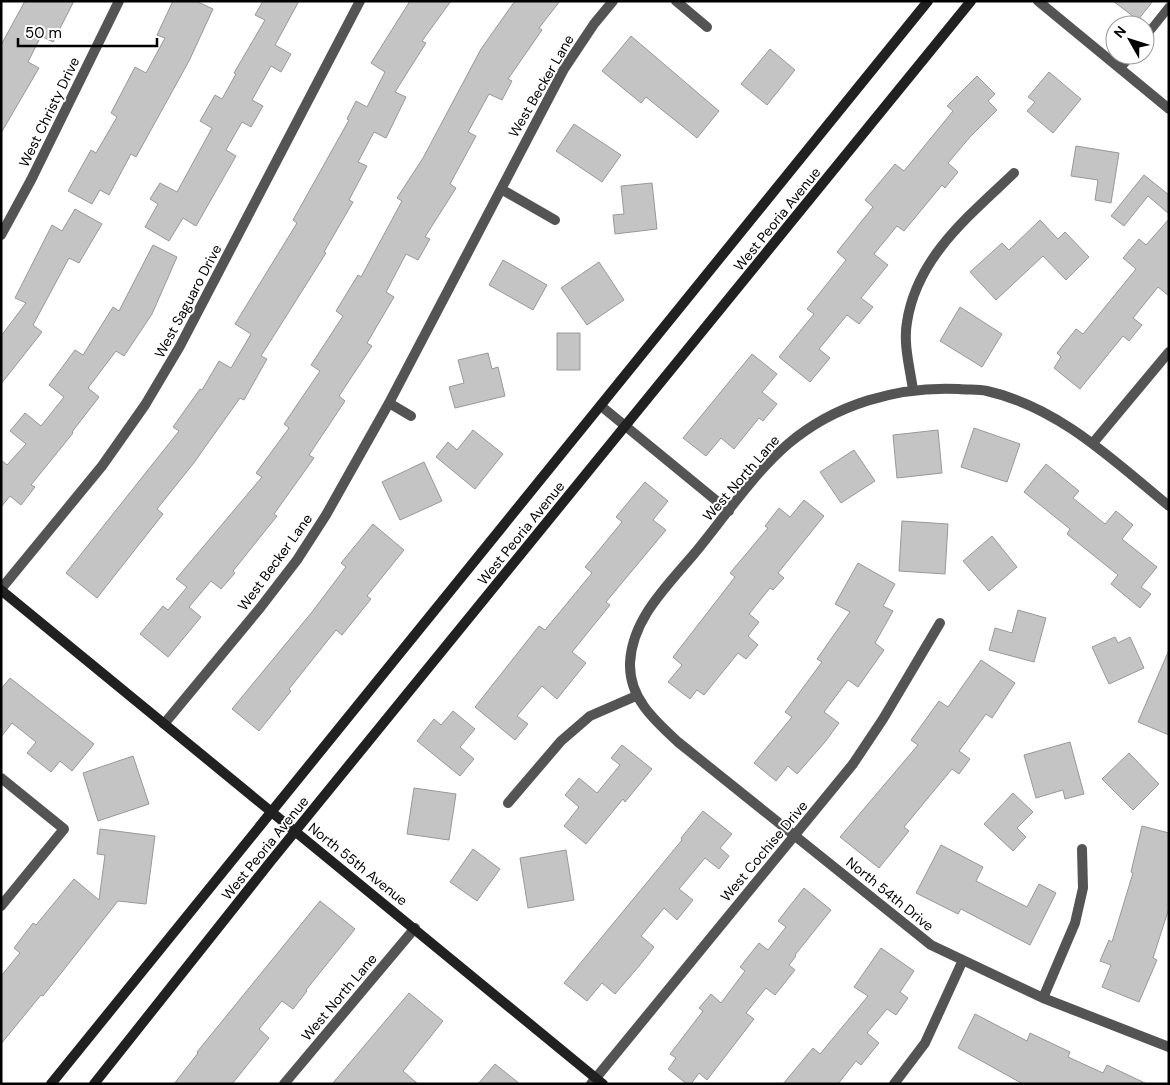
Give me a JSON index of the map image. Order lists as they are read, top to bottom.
{
  "streets": {
    "main road": ["West Peoria Avenue", "North 55th Avenue"],
    "street": [
      "West Becker Lane",
      "West Christy Drive",
      "West Saguaro Drive",
      "West North Lane",
      "West Cochise Drive",
      "North 54th Drive"
    ]
  },
  "crossings": [
    ["West Becker Lane", "North 55th Avenue"],
    ["West Peoria Avenue", "North 55th Avenue"],
    ["West Saguaro Drive", "North 55th Avenue"],
    ["West North Lane", "North 55th Avenue"],
    ["West North Lane", "North 54th Drive"],
    ["West Cochise Drive", "North 55th Avenue"],
    ["West Cochise Drive", "North 54th Drive"]
  ],
  "scale_bar": "50 m",
  "north": "top left"
}
